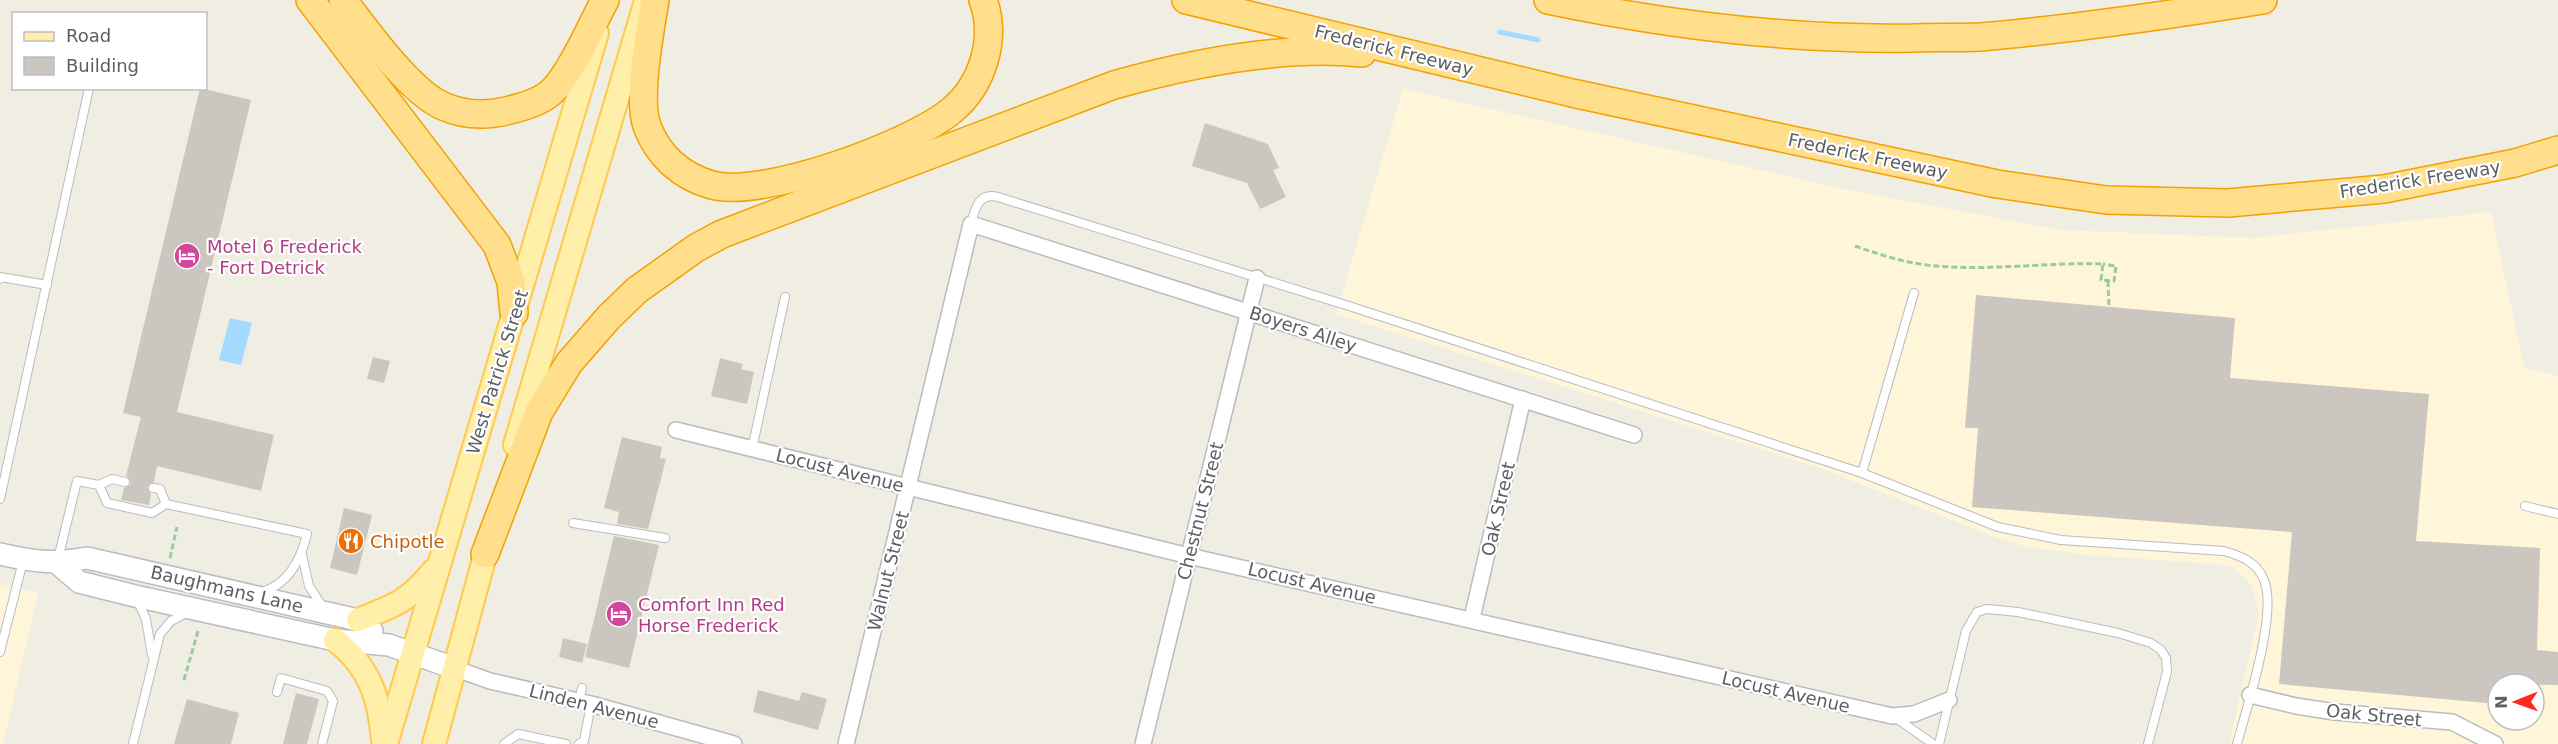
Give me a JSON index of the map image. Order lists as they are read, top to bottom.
{
  "streets": {
    "highway": ["Frederick Freeway"],
    "main road": ["West Patrick Street", "Baughmans Lane"],
    "street": [
      "Boyers Alley",
      "Locust Avenue",
      "Oak Street",
      "Chestnut Street",
      "Walnut Street",
      "Linden Avenue"
    ]
  },
  "crossings": [
    ["Boyers Alley", "Oak Street"],
    ["Boyers Alley", "Chestnut Street"],
    ["Boyers Alley", "Walnut Street"],
    ["West Patrick Street", "Baughmans Lane"],
    ["West Patrick Street", "Linden Avenue"],
    ["Locust Avenue", "Oak Street"],
    ["Locust Avenue", "Chestnut Street"],
    ["Locust Avenue", "Walnut Street"],
    ["Baughmans Lane", "Linden Avenue"]
  ],
  "places": {
    "hotel": ["Motel 6 Frederick - Fort Detrick", "Comfort Inn Red Horse Frederick"],
    "restaurant": ["Chipotle"]
  },
  "legend": ["Road", "Building"],
  "north": "left"
}
